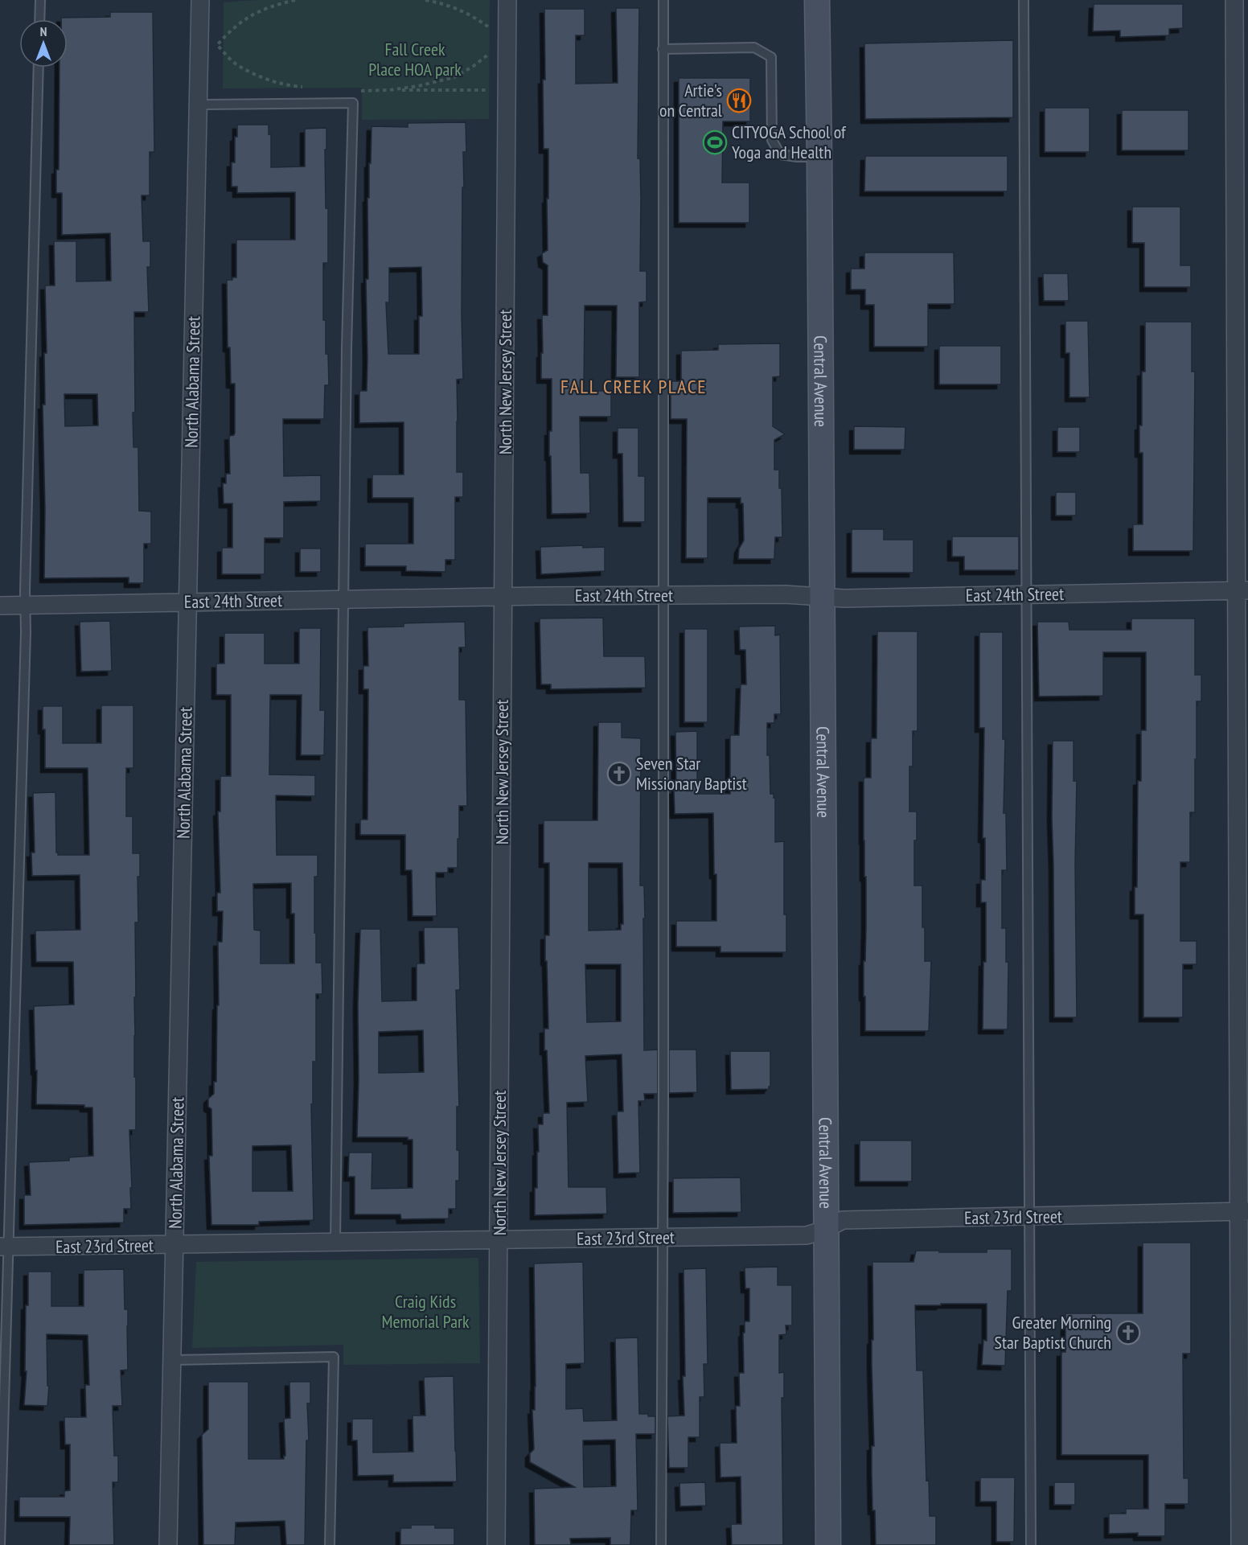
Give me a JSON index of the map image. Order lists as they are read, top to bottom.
{
  "streets": {
    "main road": ["Central Avenue"],
    "street": [
      "North Alabama Street",
      "North New Jersey Street",
      "East 24th Street",
      "East 23rd Street"
    ]
  },
  "crossings": [
    ["North Alabama Street", "East 24th Street"],
    ["North Alabama Street", "East 23rd Street"],
    ["North New Jersey Street", "East 24th Street"],
    ["North New Jersey Street", "East 23rd Street"],
    ["Central Avenue", "East 24th Street"],
    ["Central Avenue", "East 23rd Street"]
  ],
  "districts": ["FALL CREEK PLACE"],
  "parks": ["Fall Creek Place HOA park", "Craig Kids Memorial Park"],
  "places": {
    "restaurant": ["Artie's on Central"],
    "sports": ["CITYOGA School of Yoga and Health"],
    "church": ["Seven Star Missionary Baptist", "Greater Morning Star Baptist Church"]
  },
  "north": "top"
}
